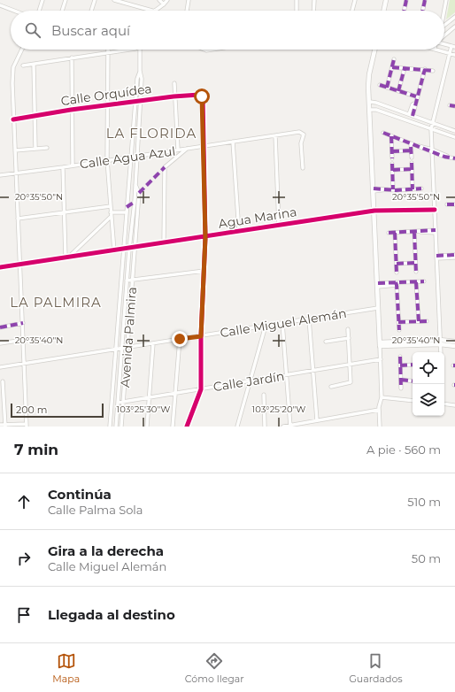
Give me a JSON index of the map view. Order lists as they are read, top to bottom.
{
  "streets": {
    "street": [
      "Calle Orquídea",
      "Calle Agua Azul",
      "Agua Marina",
      "Calle Miguel Alemán",
      "Avenida Palmira",
      "Calle Jardín"
    ]
  },
  "crossings": [
    ["Calle Orquídea", "Calle Agua Azul"],
    ["Calle Orquídea", "Avenida Palmira"],
    ["Calle Agua Azul", "Avenida Palmira"],
    ["Agua Marina", "Avenida Palmira"],
    ["Calle Miguel Alemán", "Avenida Palmira"],
    ["Avenida Palmira", "Calle Jardín"]
  ],
  "districts": ["LA FLORIDA", "LA PALMIRA"],
  "scale_bar": "200 m",
  "page": {
    "search": "Buscar aquí",
    "scale": "200 m",
    "heading": ["7 min", "A pie · 560 m"],
    "list": [
      ["Continúa", "Calle Palma Sola", "510 m"],
      ["Gira a la derecha", "Calle Miguel Alemán", "50 m"],
      "Llegada al destino"
    ],
    "nav": ["Mapa", "Cómo llegar", "Guardados"]
  },
  "coordinates": [
    "20°35'50\"N",
    "20°35'40\"N",
    "103°25'30\"W",
    "103°25'20\"W"
  ]
}
